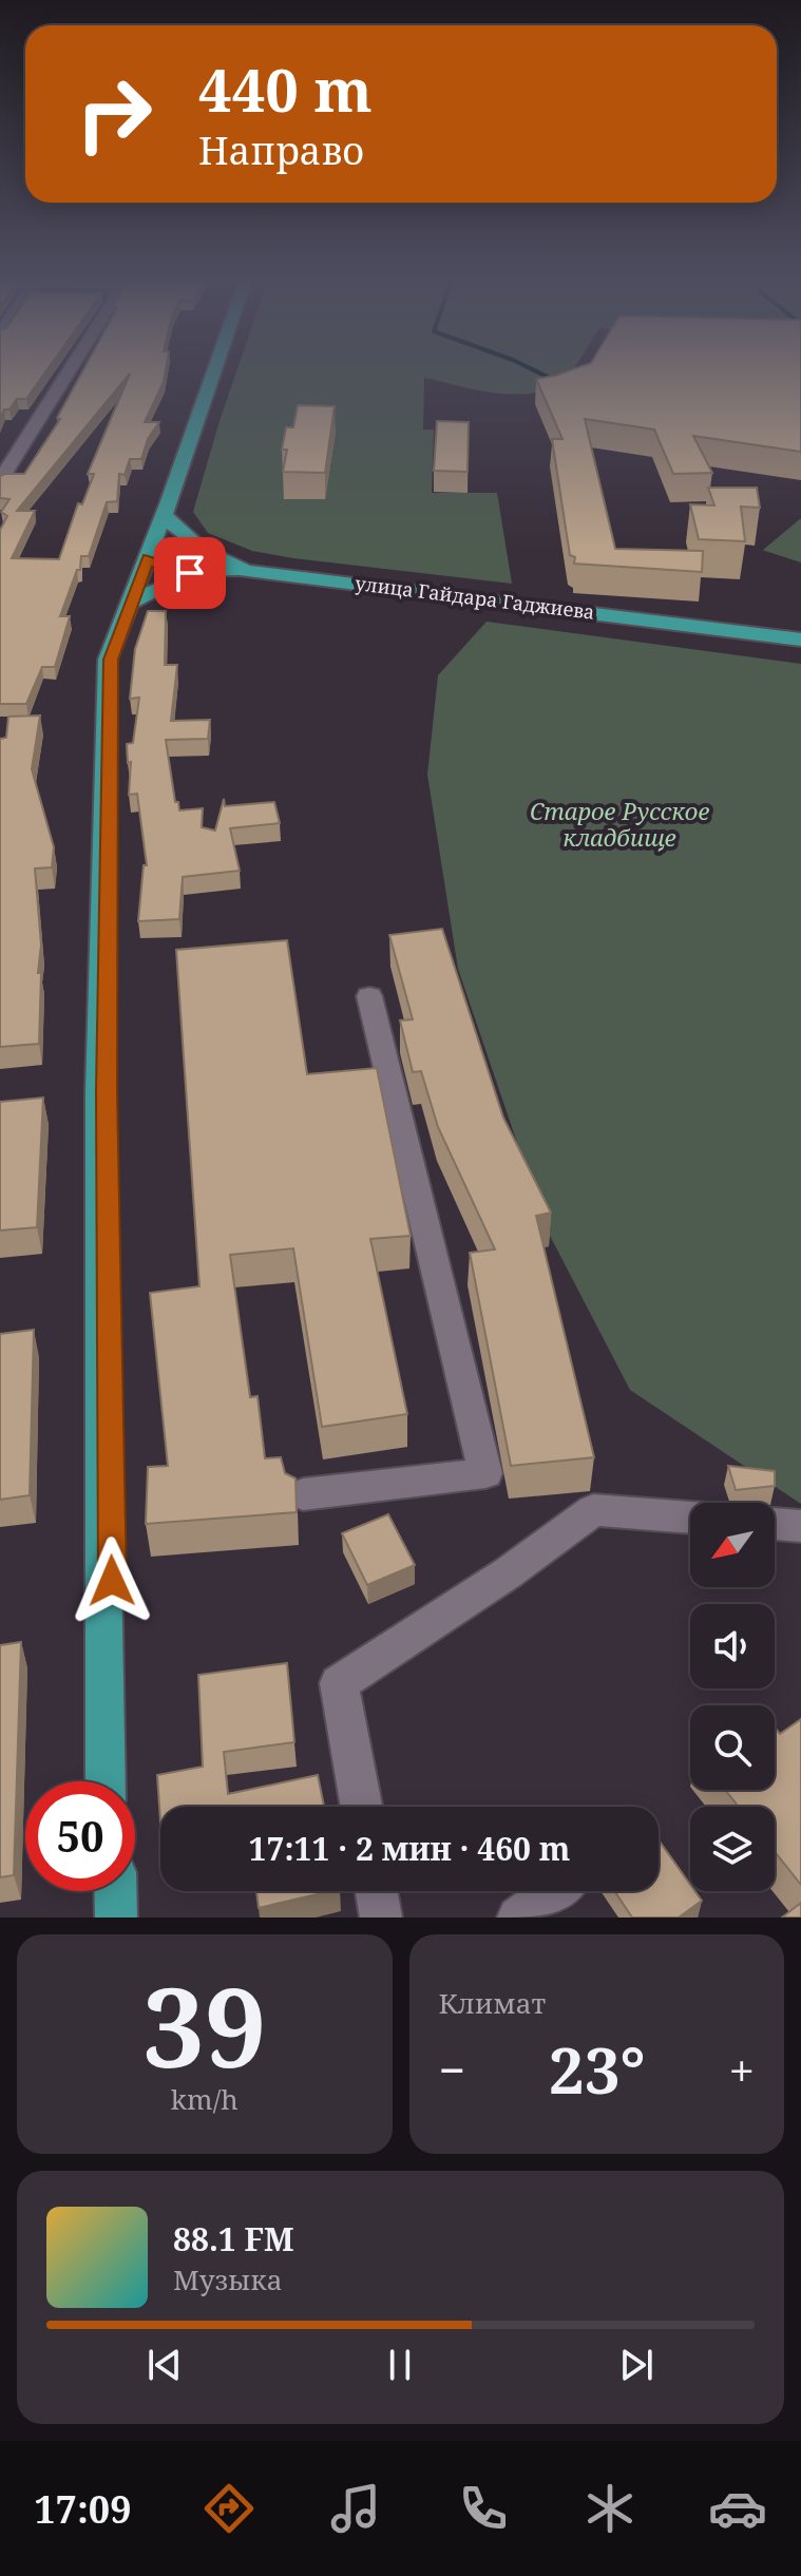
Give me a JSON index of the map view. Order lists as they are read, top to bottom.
{
  "streets": {
    "main road": ["улица Гайдара Гаджиева"]
  },
  "parks": ["Старое Русское кладбище"],
  "north": "bottom left",
  "page": {
    "turn": ["440 m", "Направо"],
    "limit": "50",
    "trip": "17:11 · 2 мин · 460 m",
    "tile": [
      ["39", "km/h"],
      "Климат"
    ],
    "heat": ["−", "23°", "+"],
    "song": ["88.1 FM", "Музыка"],
    "tabs": "17:09"
  }
}
